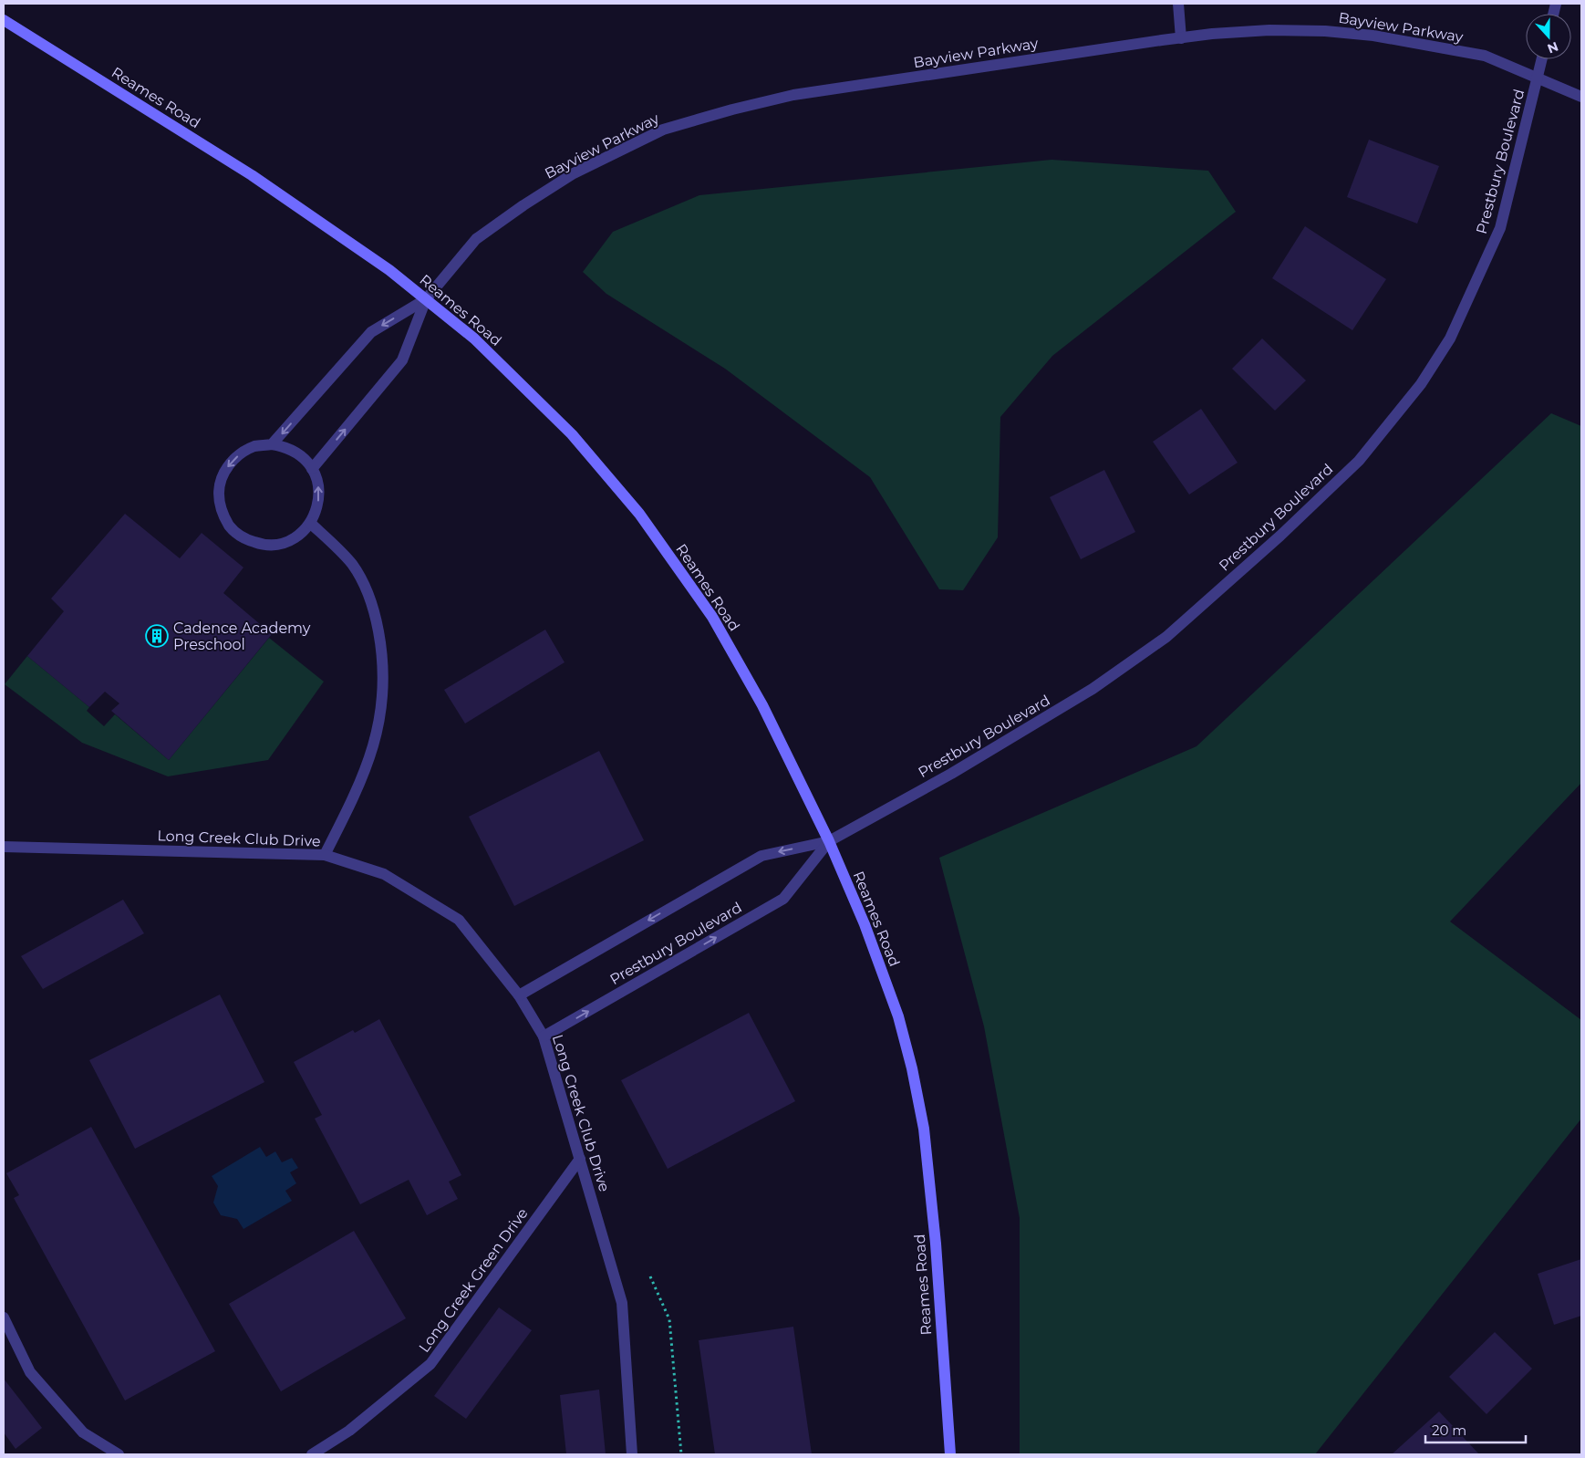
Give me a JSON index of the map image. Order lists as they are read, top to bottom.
{
  "streets": {
    "main road": ["Reames Road"],
    "street": [
      "Bayview Parkway",
      "Prestbury Boulevard",
      "Long Creek Club Drive",
      "Long Creek Green Drive"
    ]
  },
  "crossings": [
    ["Bayview Parkway", "Reames Road"],
    ["Bayview Parkway", "Prestbury Boulevard"],
    ["Reames Road", "Prestbury Boulevard"],
    ["Prestbury Boulevard", "Long Creek Club Drive"],
    ["Long Creek Club Drive", "Long Creek Green Drive"]
  ],
  "places": {
    "building": ["Cadence Academy Preschool"]
  },
  "scale_bar": "20 m",
  "north": "bottom"
}
